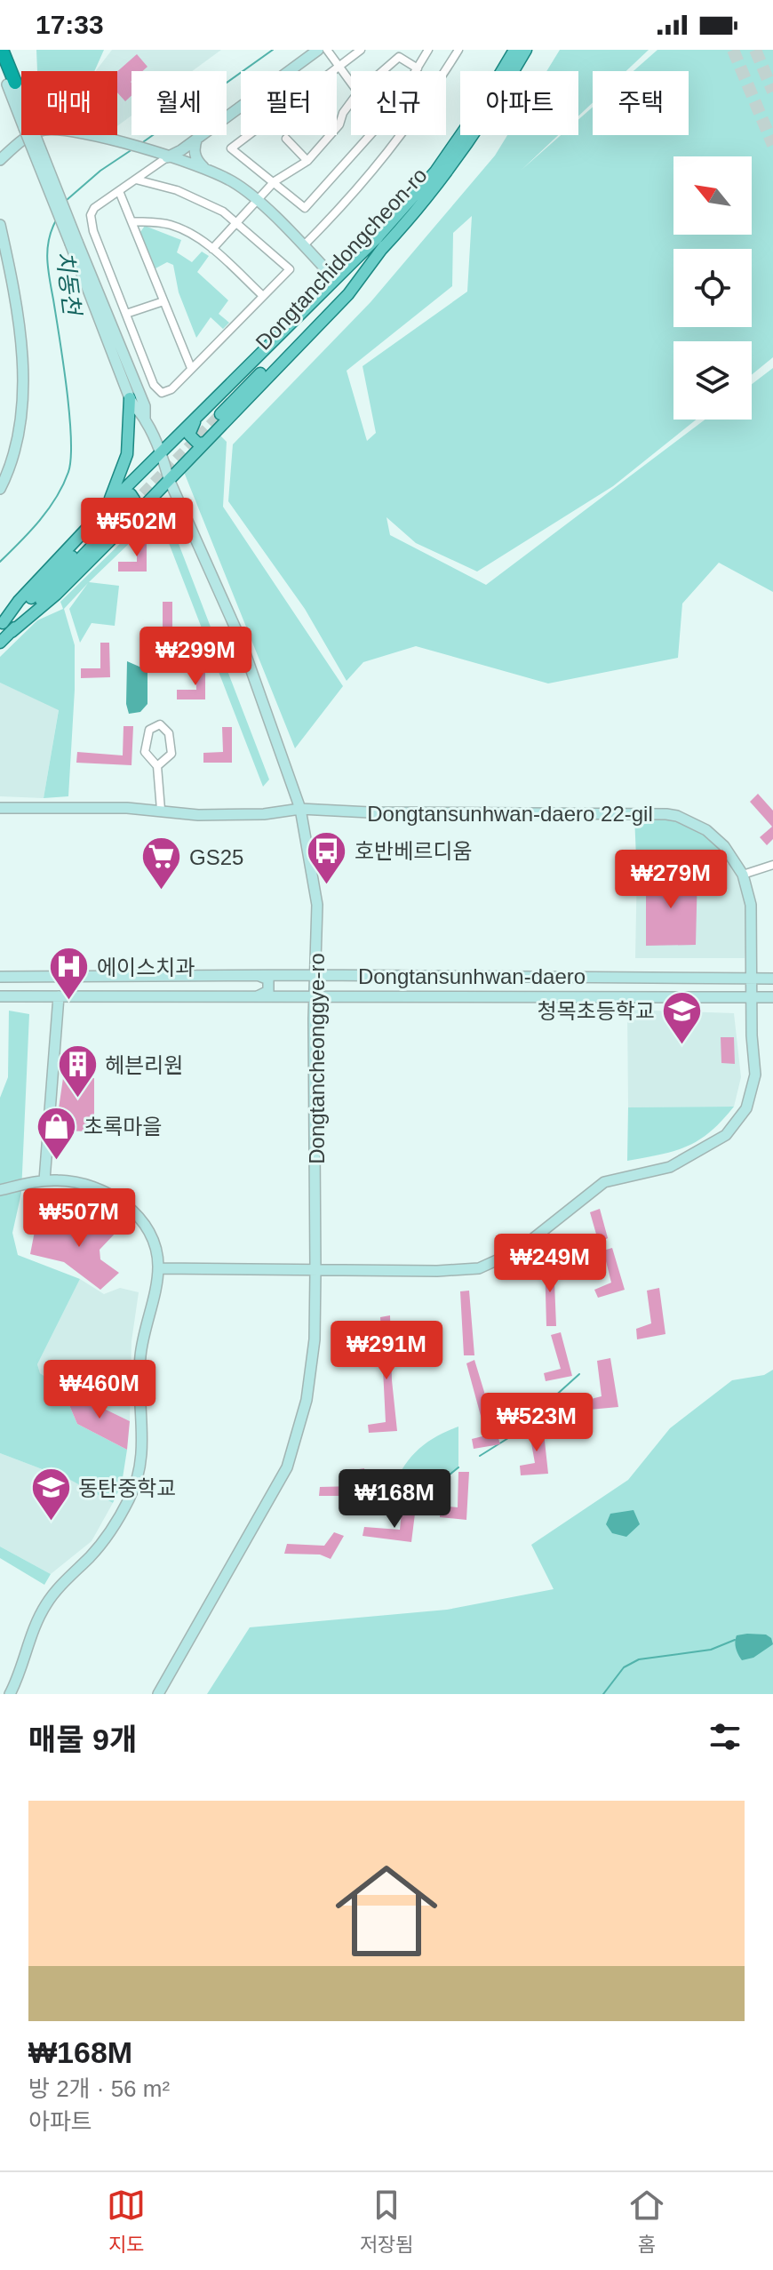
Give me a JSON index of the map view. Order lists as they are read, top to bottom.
{
  "streets": {
    "main road": ["Dongtanchidongcheon-ro"],
    "street": ["Dongtansunhwan-daero 22-gil", "Dongtansunhwan-daero", "Dongtancheonggye-ro"]
  },
  "crossings": [
    ["Dongtansunhwan-daero 22-gil", "Dongtansunhwan-daero"],
    ["Dongtansunhwan-daero 22-gil", "Dongtancheonggye-ro"],
    ["Dongtansunhwan-daero", "Dongtancheonggye-ro"]
  ],
  "water": ["치동천"],
  "places": {
    "bus stop": ["호반베르디움"],
    "supermarket": ["GS25"],
    "hospital": ["에이스치과"],
    "school or university": ["청목초등학교", "동탄중학교"],
    "building": ["헤븐리원"],
    "shop": ["초록마을"]
  },
  "north": "top left",
  "page": {
    "status": "17:33",
    "chip": [
      "매매",
      "월세",
      "필터",
      "신규",
      "아파트",
      "주택"
    ],
    "price": [
      "₩502M",
      "₩299M",
      "₩279M",
      "₩507M",
      "₩249M",
      "₩291M",
      "₩460M",
      "₩523M",
      "₩168M"
    ],
    "heading": "매물 9개",
    "list": [
      {
        "name": "₩168M",
        "note": "방 2개 · 56 m² · 아파트"
      }
    ],
    "tabs": ["지도", "저장됨", "홈"]
  }
}
